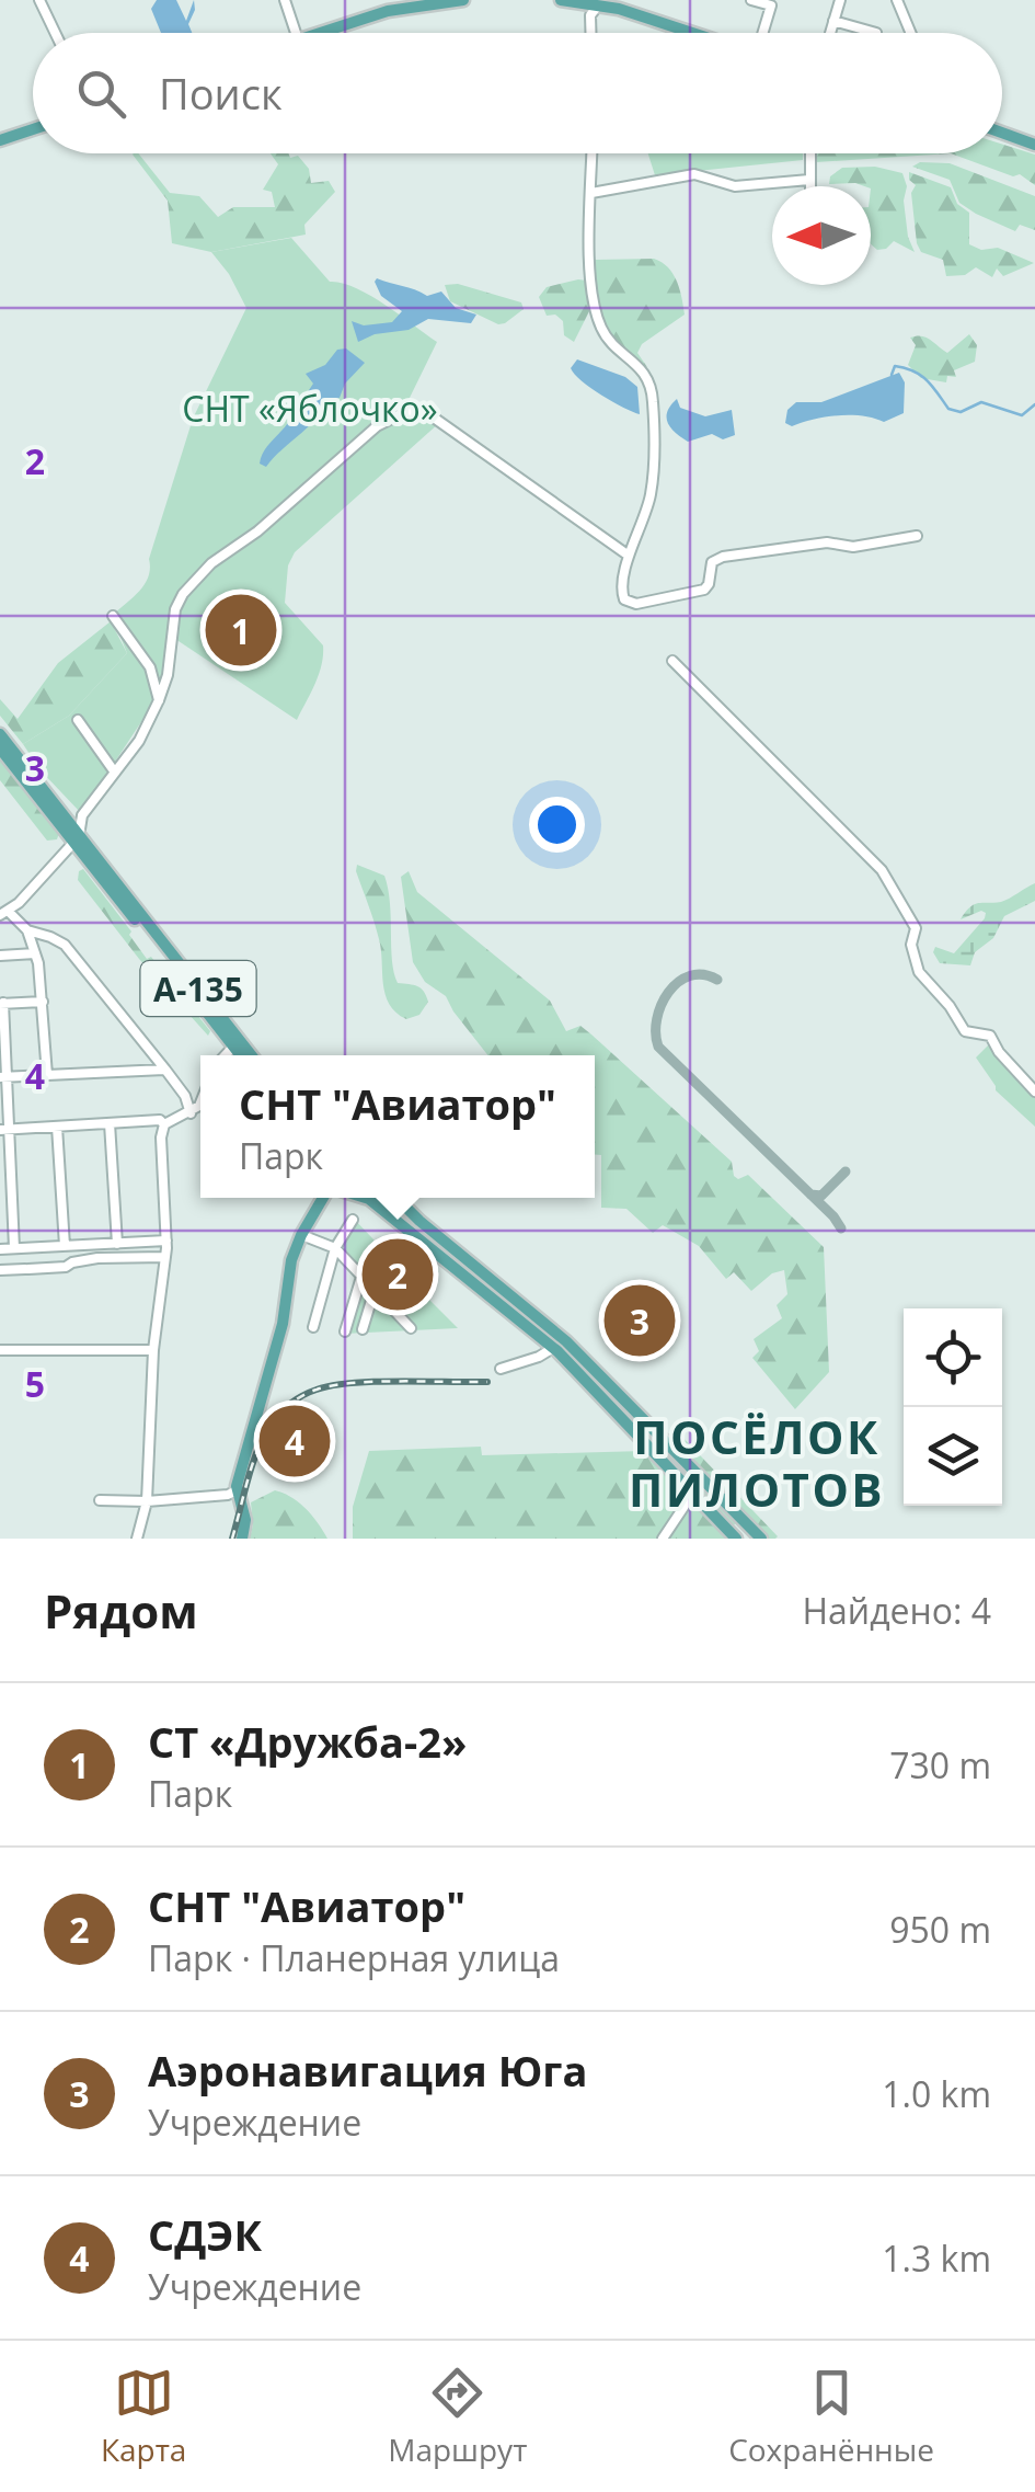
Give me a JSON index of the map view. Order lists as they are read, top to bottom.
{
  "streets": {
    "main road": ["А-135"]
  },
  "districts": ["ПОСЁЛОК ПИЛОТОВ"],
  "parks": ["СНТ «Яблочко»"],
  "north": "left",
  "page": {
    "search": "Поиск",
    "pins": [
      "1",
      "2",
      "3",
      "4"
    ],
    "popup": ["СНТ \"Авиатор\"", "Парк"],
    "heading": ["Рядом", "Найдено: 4"],
    "list": [
      {
        "mark": "1",
        "name": "СТ «Дружба-2»",
        "note": "Парк",
        "value": "730 m"
      },
      {
        "mark": "2",
        "name": "СНТ \"Авиатор\"",
        "note": "Парк · Планерная улица",
        "value": "950 m"
      },
      {
        "mark": "3",
        "name": "Аэронавигация Юга",
        "note": "Учреждение",
        "value": "1.0 km"
      },
      {
        "mark": "4",
        "name": "СДЭК",
        "note": "Учреждение",
        "value": "1.3 km"
      }
    ],
    "nav": ["Карта", "Маршрут", "Сохранённые"]
  },
  "grid": {
    "rows": [
      "2",
      "3",
      "4",
      "5"
    ]
  }
}
